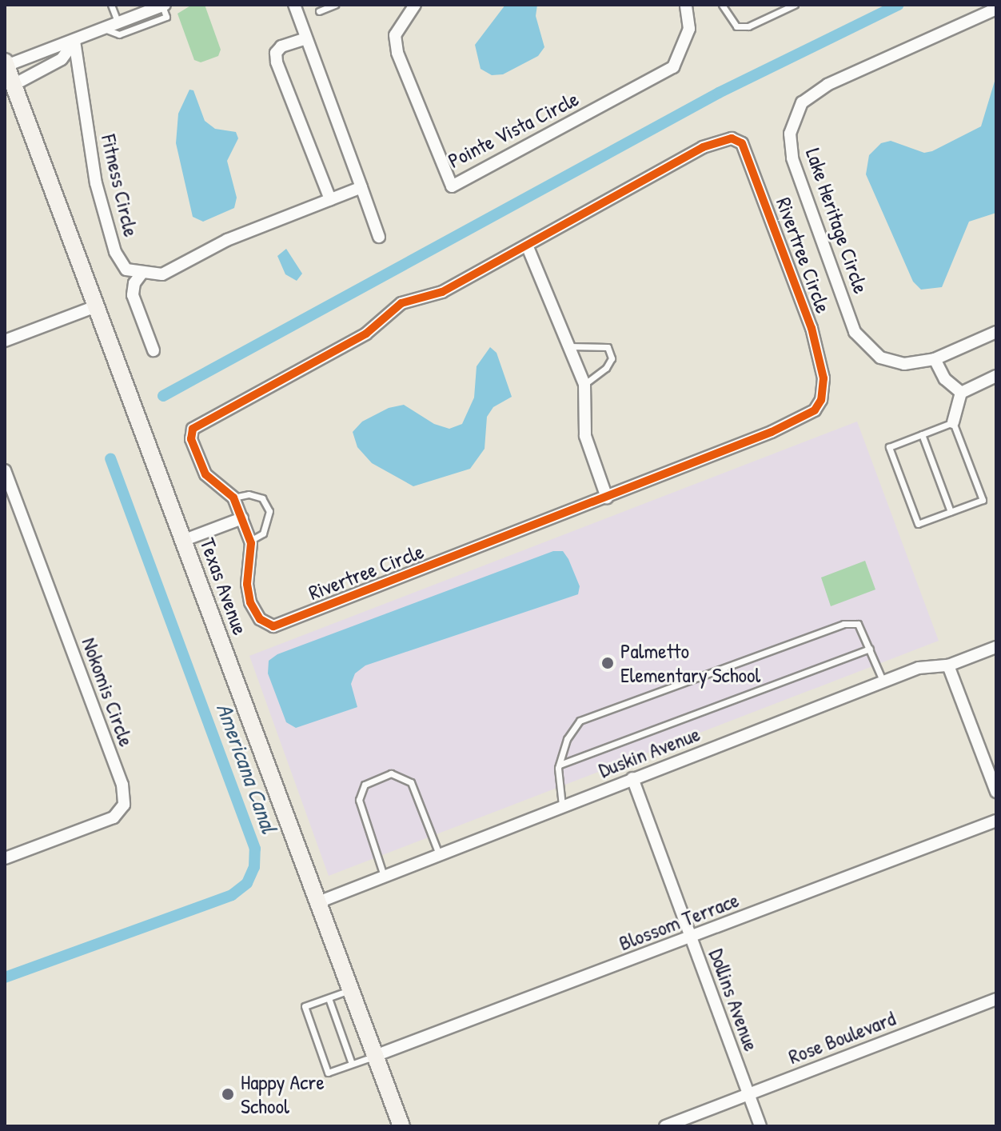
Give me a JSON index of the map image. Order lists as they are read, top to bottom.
{
  "streets": {
    "street": [
      "Pointe Vista Circle",
      "Fitness Circle",
      "Lake Heritage Circle",
      "Rivertree Circle",
      "Texas Avenue",
      "Nokomis Circle",
      "Duskin Avenue",
      "Blossom Terrace",
      "Dollins Avenue",
      "Rose Boulevard"
    ]
  },
  "crossings": [
    ["Texas Avenue", "Duskin Avenue"],
    ["Texas Avenue", "Blossom Terrace"],
    ["Duskin Avenue", "Dollins Avenue"],
    ["Blossom Terrace", "Dollins Avenue"],
    ["Dollins Avenue", "Rose Boulevard"]
  ],
  "water": ["Americana Canal"],
  "places": ["Palmetto Elementary School", "Happy Acre School"]
}
